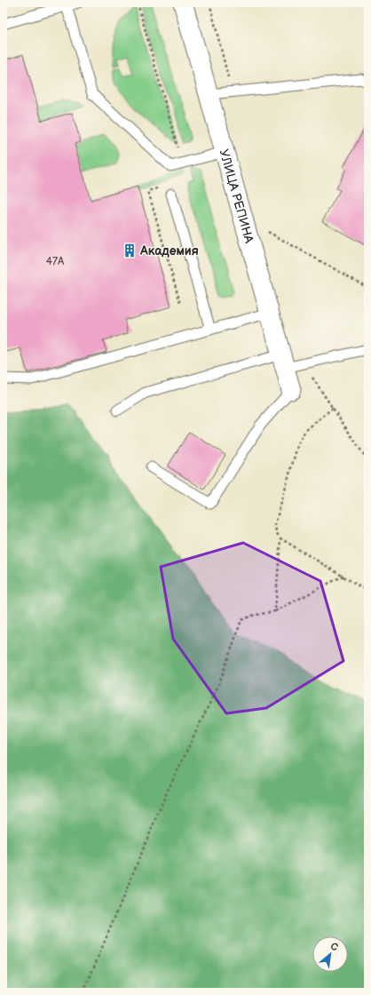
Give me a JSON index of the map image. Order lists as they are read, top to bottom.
{
  "streets": {
    "street": ["УЛИЦА РЕПИНА"]
  },
  "places": {
    "building": ["Академия"]
  },
  "house_numbers": ["47А"],
  "north": "top right"
}
